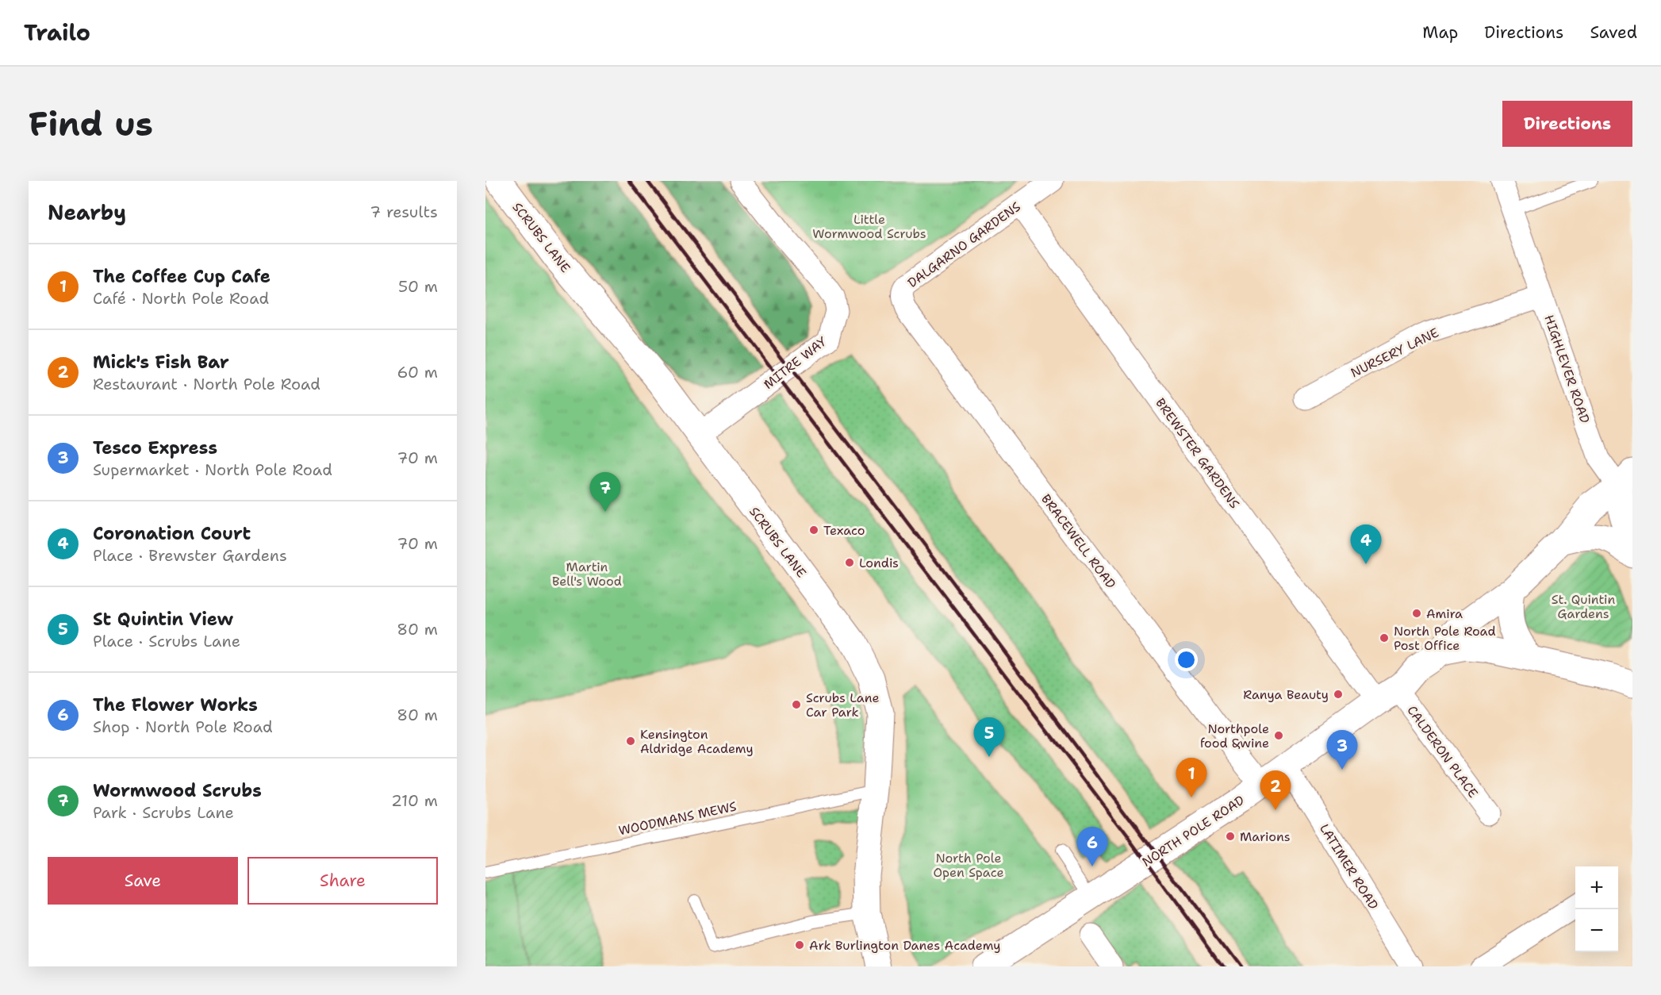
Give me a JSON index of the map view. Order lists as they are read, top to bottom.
{
  "streets": {
    "main road": ["SCRUBS LANE", "NORTH POLE ROAD"],
    "street": [
      "DALGARNO GARDENS",
      "NURSERY LANE",
      "MITRE WAY",
      "HIGHLEVER ROAD",
      "BREWSTER GARDENS",
      "BRACEWELL ROAD",
      "CALDERON PLACE",
      "LATIMER ROAD"
    ],
    "lane": ["WOODMANS MEWS"]
  },
  "crossings": [
    ["SCRUBS LANE", "MITRE WAY"],
    ["SCRUBS LANE", "WOODMANS MEWS"],
    ["DALGARNO GARDENS", "BREWSTER GARDENS"],
    ["DALGARNO GARDENS", "BRACEWELL ROAD"],
    ["NURSERY LANE", "HIGHLEVER ROAD"],
    ["BREWSTER GARDENS", "CALDERON PLACE"],
    ["BREWSTER GARDENS", "NORTH POLE ROAD"],
    ["BRACEWELL ROAD", "NORTH POLE ROAD"],
    ["CALDERON PLACE", "NORTH POLE ROAD"],
    ["NORTH POLE ROAD", "LATIMER ROAD"]
  ],
  "parks": [
    "Little Wormwood Scrubs",
    "Martin Bell's Wood",
    "St. Quintin Gardens",
    "North Pole Open Space"
  ],
  "places": [
    "Texaco",
    "Londis",
    "Amira",
    "North Pole Road Post Office",
    "Ranya Beauty",
    "Scrubs Lane Car Park",
    "Northpole food &wine",
    "Kensington Aldridge Academy",
    "Marions",
    "Ark Burlington Danes Academy"
  ],
  "page": {
    "header": "Trailo",
    "nav": ["Map", "Directions", "Saved"],
    "buttons": [
      "Directions",
      ["Save", "Share"]
    ],
    "title": "Find us",
    "heading": ["Nearby", "7 results"],
    "list": [
      {
        "mark": "1",
        "name": "The Coffee Cup Cafe",
        "note": "Café · North Pole Road",
        "value": "50 m"
      },
      {
        "mark": "2",
        "name": "Mick's Fish Bar",
        "note": "Restaurant · North Pole Road",
        "value": "60 m"
      },
      {
        "mark": "3",
        "name": "Tesco Express",
        "note": "Supermarket · North Pole Road",
        "value": "70 m"
      },
      {
        "mark": "4",
        "name": "Coronation Court",
        "note": "Place · Brewster Gardens",
        "value": "70 m"
      },
      {
        "mark": "5",
        "name": "St Quintin View",
        "note": "Place · Scrubs Lane",
        "value": "80 m"
      },
      {
        "mark": "6",
        "name": "The Flower Works",
        "note": "Shop · North Pole Road",
        "value": "80 m"
      },
      {
        "mark": "7",
        "name": "Wormwood Scrubs",
        "note": "Park · Scrubs Lane",
        "value": "210 m"
      }
    ],
    "pins": [
      "7",
      "4",
      "5",
      "3",
      "1",
      "2",
      "6"
    ],
    "map_buttons": ["+", "−"]
  }
}
